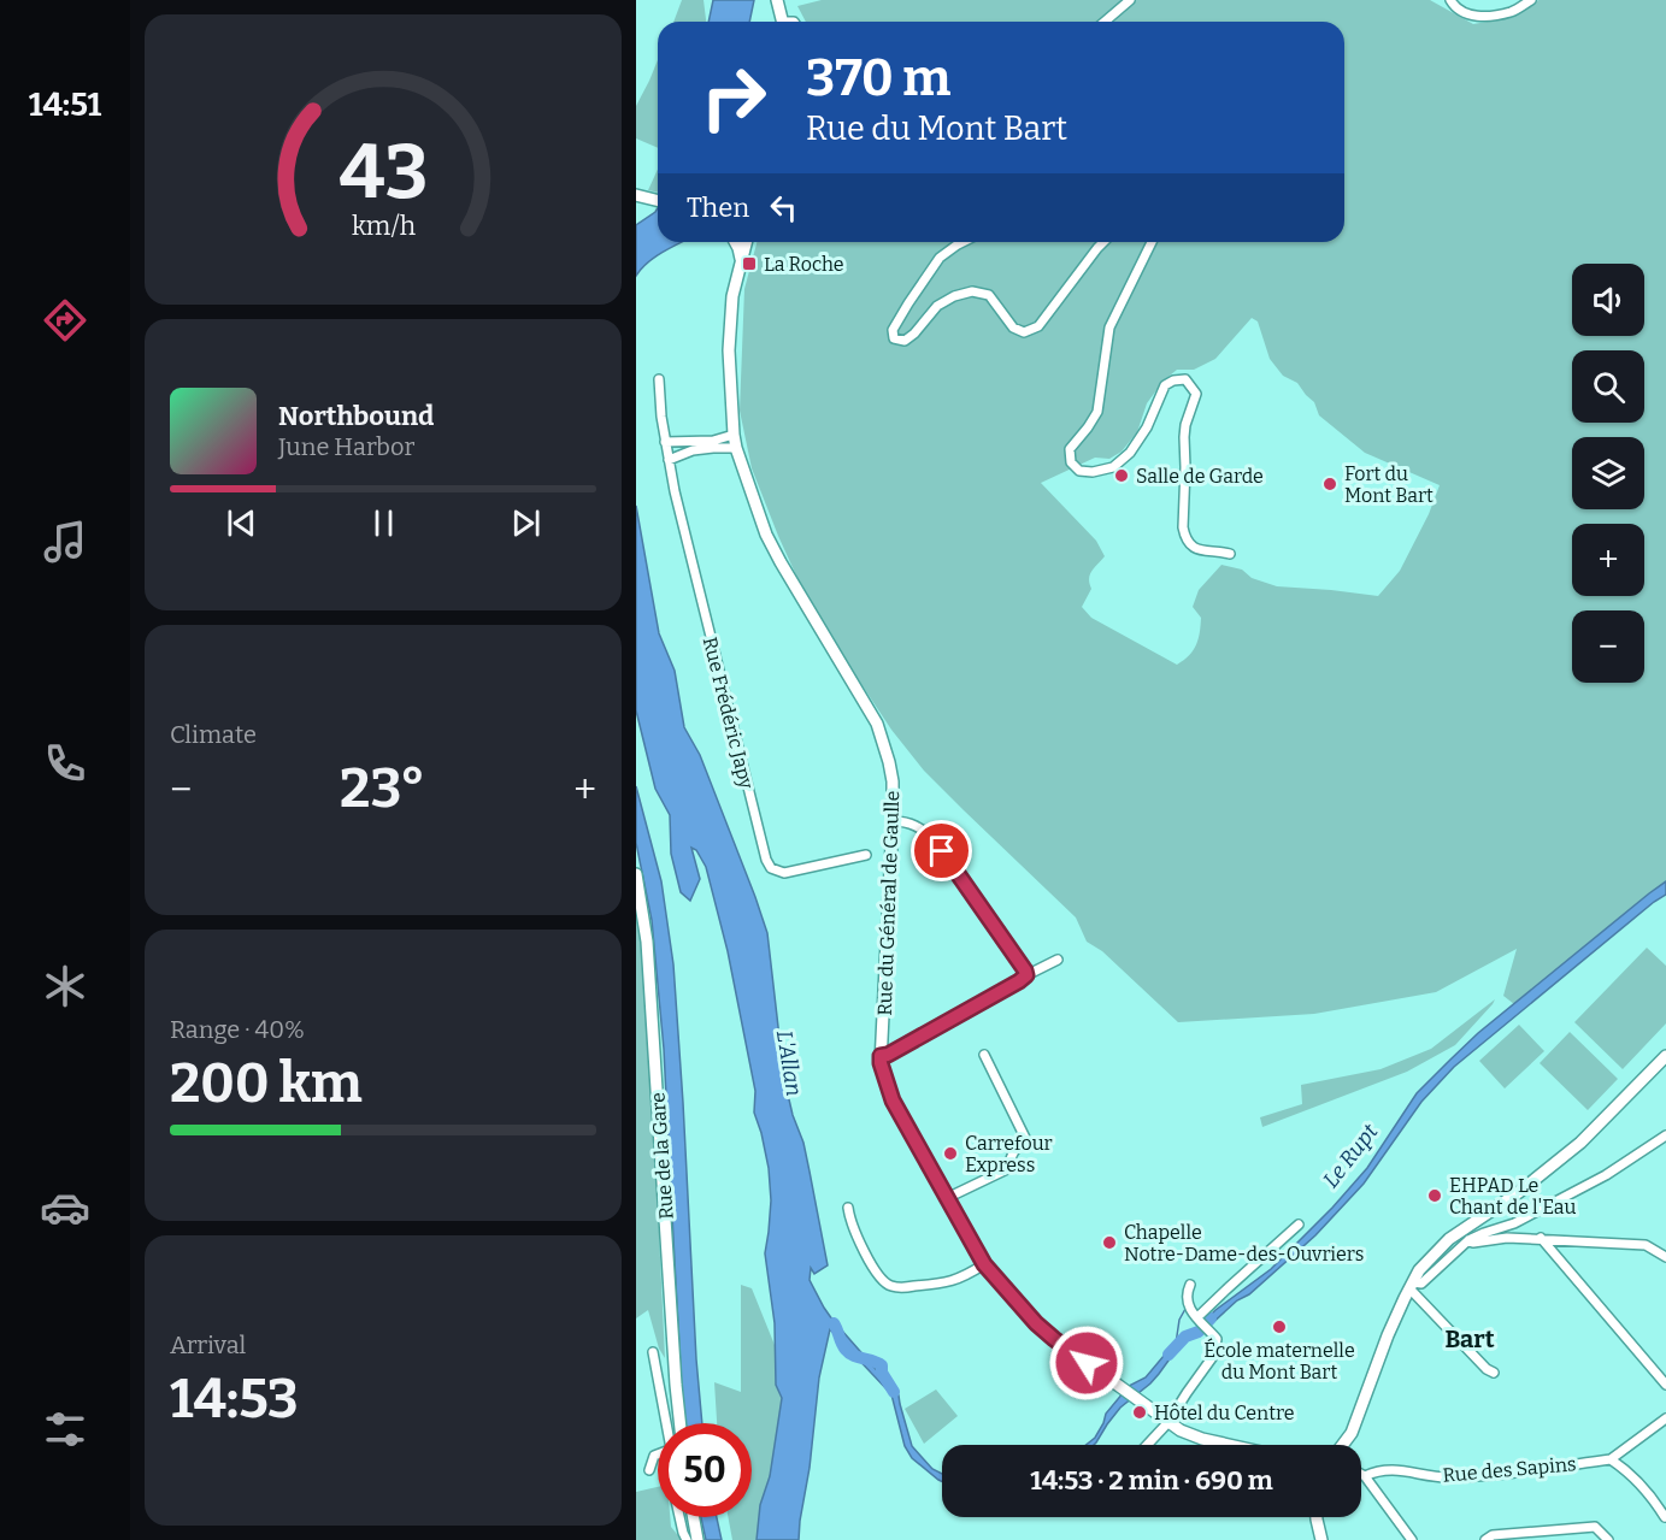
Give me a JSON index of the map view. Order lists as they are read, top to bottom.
{
  "streets": {
    "main road": ["Rue du Général de Gaulle", "Rue de la Gare"],
    "street": ["Rue Frédéric Japy", "Rue des Sapins"]
  },
  "districts": ["Bart"],
  "water": ["L'Allan", "Le Rupt"],
  "places": {
    "transit": ["La Roche"],
    "other": [
      "Salle de Garde",
      "Fort du Mont Bart",
      "Carrefour Express",
      "EHPAD Le Chant de l'Eau",
      "Chapelle Notre-Dame-des-Ouvriers",
      "École maternelle du Mont Bart",
      "Hôtel du Centre"
    ]
  },
  "page": {
    "tabs": "14:51",
    "turn": ["370 m", "Rue du Mont Bart"],
    "then": "Then",
    "map_buttons": ["+", "−"],
    "song": ["Northbound", "June Harbor"],
    "tile": [
      "Climate",
      ["Range · 40%", "200 km"],
      ["Arrival", "14:53"]
    ],
    "heat": ["−", "23°", "+"],
    "limit": "50",
    "trip": "14:53 · 2 min · 690 m",
    "gauge": ["43", "km/h"]
  }
}
